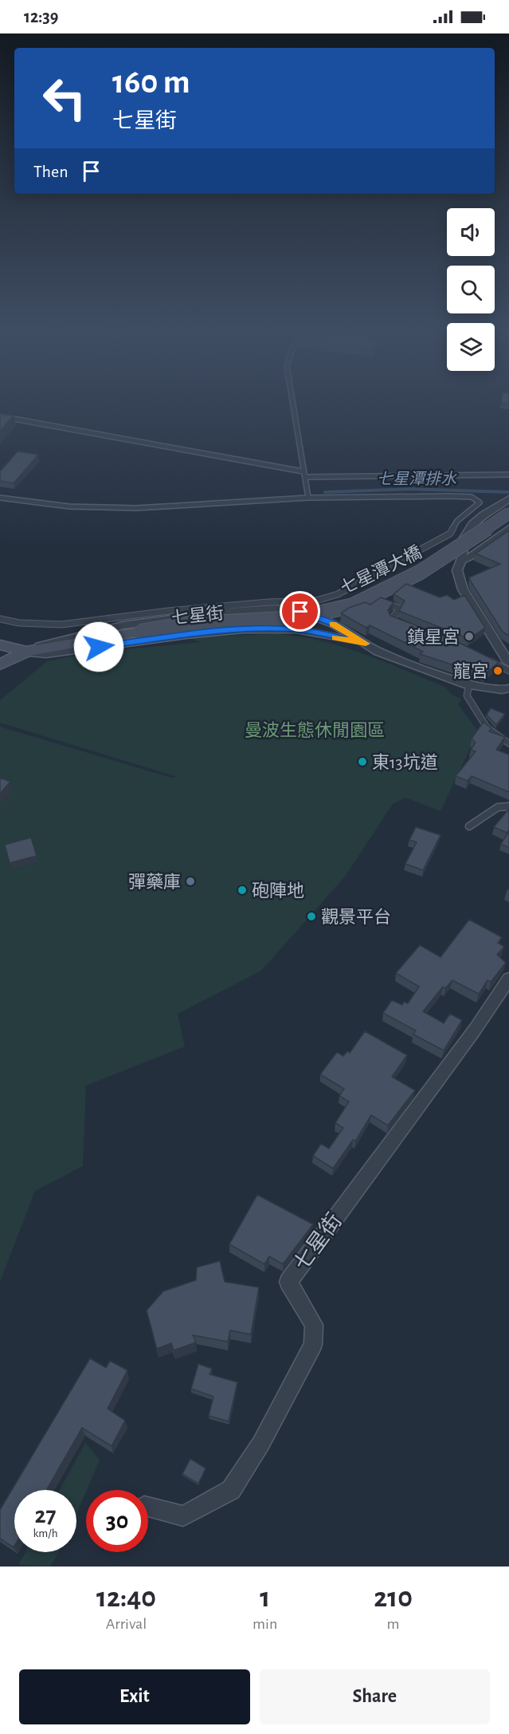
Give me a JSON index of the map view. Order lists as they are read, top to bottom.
{
  "streets": {
    "main road": ["七星潭大橋"],
    "street": ["七星街"]
  },
  "crossings": [
    ["七星潭大橋", "七星街"]
  ],
  "water": ["七星潭排水"],
  "parks": ["曼波生態休閒園區"],
  "places": [
    "鎮星宮",
    "龍宮",
    "東13坑道",
    "彈藥庫",
    "砲陣地",
    "觀景平台"
  ],
  "page": {
    "status": "12:39",
    "turn": ["160 m", "七星街"],
    "then": "Then",
    "speed": "27 km/h",
    "limit": "30",
    "eta": [
      "12:40",
      "Arrival",
      "1",
      "min",
      "210",
      "m"
    ],
    "buttons": ["Exit", "Share"]
  }
}
